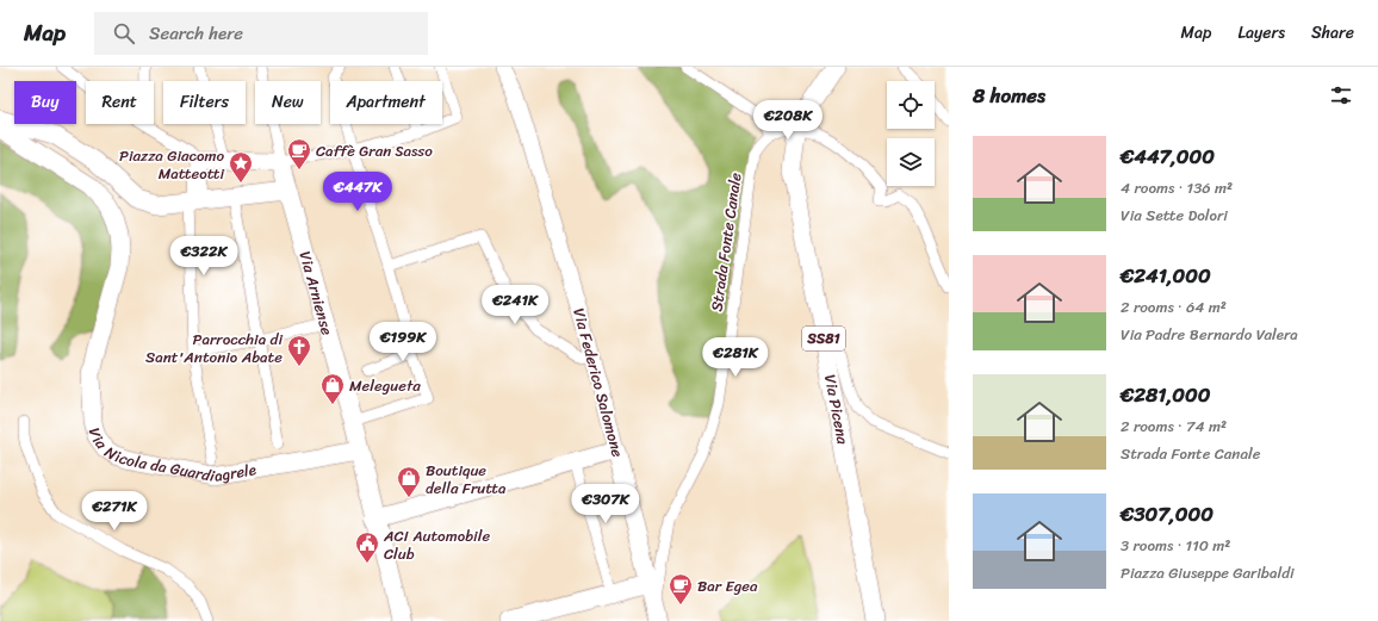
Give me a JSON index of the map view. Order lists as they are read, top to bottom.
{
  "streets": {
    "main road": [
      "Via Arniense",
      "SS81",
      "Via Federico Salomone",
      "Via Picena",
      "Via Nicola da Guardiagrele"
    ],
    "street": ["Strada Fonte Canale"]
  },
  "crossings": [
    ["Strada Fonte Canale", "Via Federico Salomone"],
    ["Via Arniense", "Via Nicola da Guardiagrele"]
  ],
  "places": {
    "cafe": ["Caffè Gran Sasso", "Bar Egea"],
    "place": ["Piazza Giacomo Matteotti"],
    "church": ["Parrocchia di Sant'Antonio Abate"],
    "shop": ["Melegueta", "Boutique della Frutta"],
    "public building": ["ACI Automobile Club"]
  },
  "page": {
    "header": "Map",
    "search": "Search here",
    "nav": ["Map", "Layers", "Share"],
    "heading": "8 homes",
    "chip": [
      "Buy",
      "Rent",
      "Filters",
      "New",
      "Apartment"
    ],
    "price": [
      "€208K",
      "€447K",
      "€322K",
      "€241K",
      "€199K",
      "€281K",
      "€307K",
      "€271K"
    ],
    "list": [
      {
        "name": "€447,000",
        "note": "4 rooms · 136 m² · Via Sette Dolori"
      },
      {
        "name": "€241,000",
        "note": "2 rooms · 64 m² · Via Padre Bernardo Valera"
      },
      {
        "name": "€281,000",
        "note": "2 rooms · 74 m² · Strada Fonte Canale"
      },
      {
        "name": "€307,000",
        "note": "3 rooms · 110 m² · Piazza Giuseppe Garibaldi"
      }
    ]
  }
}
